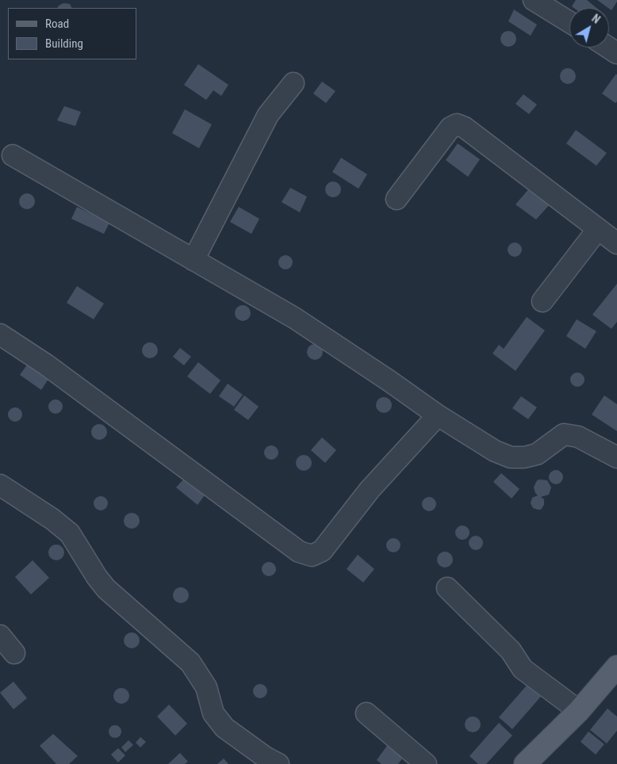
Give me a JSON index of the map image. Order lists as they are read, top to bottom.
{
  "legend": ["Road", "Building"],
  "north": "top right"
}
